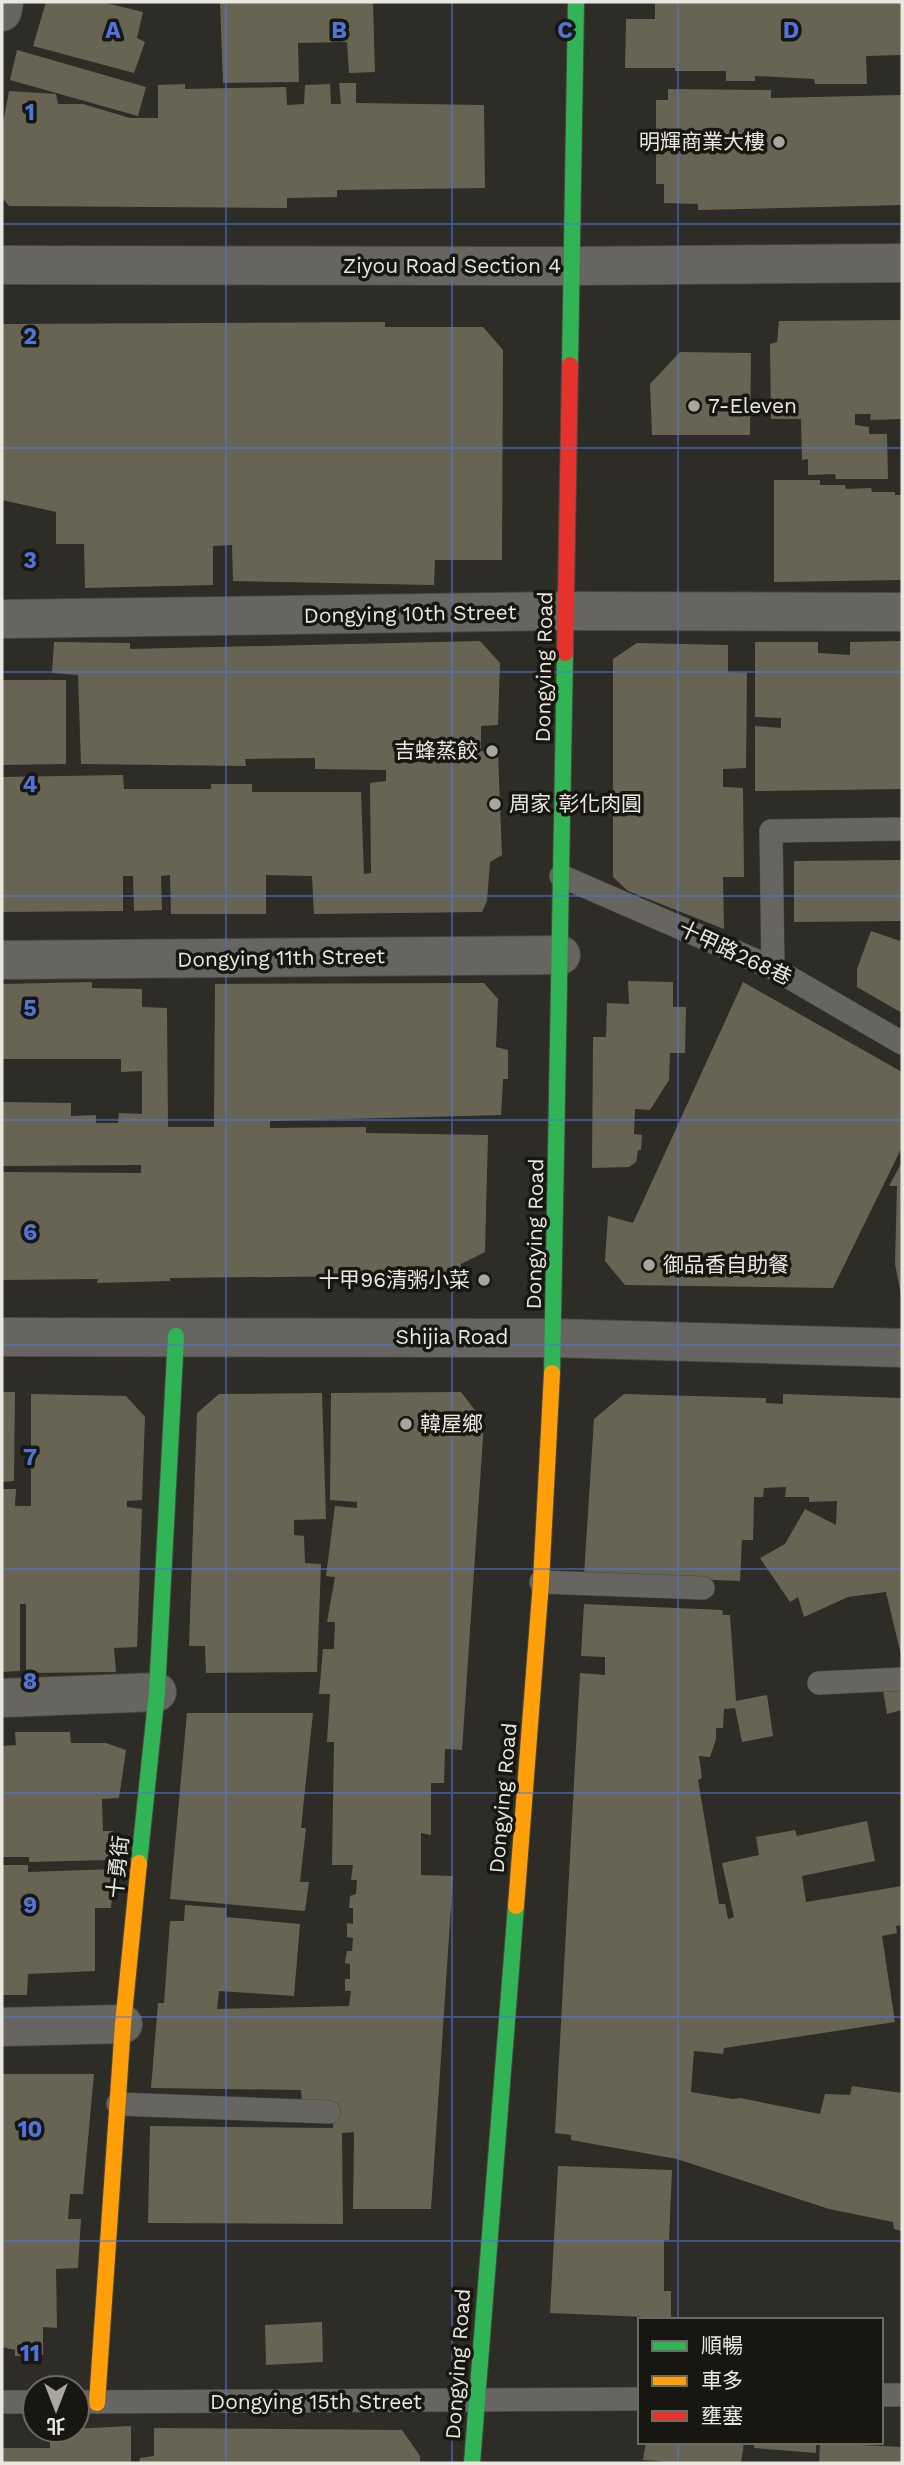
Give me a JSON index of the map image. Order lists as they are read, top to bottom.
{
  "streets": {
    "street": [
      "Ziyou Road Section 4",
      "Dongying 10th Street",
      "Dongying Road",
      "Dongying 11th Street",
      "Shijia Road",
      "十勇街"
    ],
    "lane": ["十甲路268巷", "Dongying 15th Street"]
  },
  "crossings": [
    ["Ziyou Road Section 4", "Dongying Road"],
    ["Dongying 10th Street", "Dongying Road"],
    ["Dongying Road", "十甲路268巷"],
    ["Dongying Road", "Dongying 11th Street"],
    ["Dongying Road", "Shijia Road"],
    ["Dongying Road", "Dongying 15th Street"],
    ["Shijia Road", "十勇街"]
  ],
  "places": [
    "明輝商業大樓",
    "7-Eleven",
    "吉蜂蒸餃",
    "周家 彰化肉圓",
    "御品香自助餐",
    "十甲96清粥小菜",
    "韓屋鄉"
  ],
  "legend": ["順暢", "車多", "壅塞"],
  "north": "bottom",
  "grid": {
    "columns": [
      "A",
      "B",
      "C",
      "D"
    ],
    "rows": [
      "1",
      "2",
      "3",
      "4",
      "5",
      "6",
      "7",
      "8",
      "9",
      "10",
      "11"
    ]
  }
}
